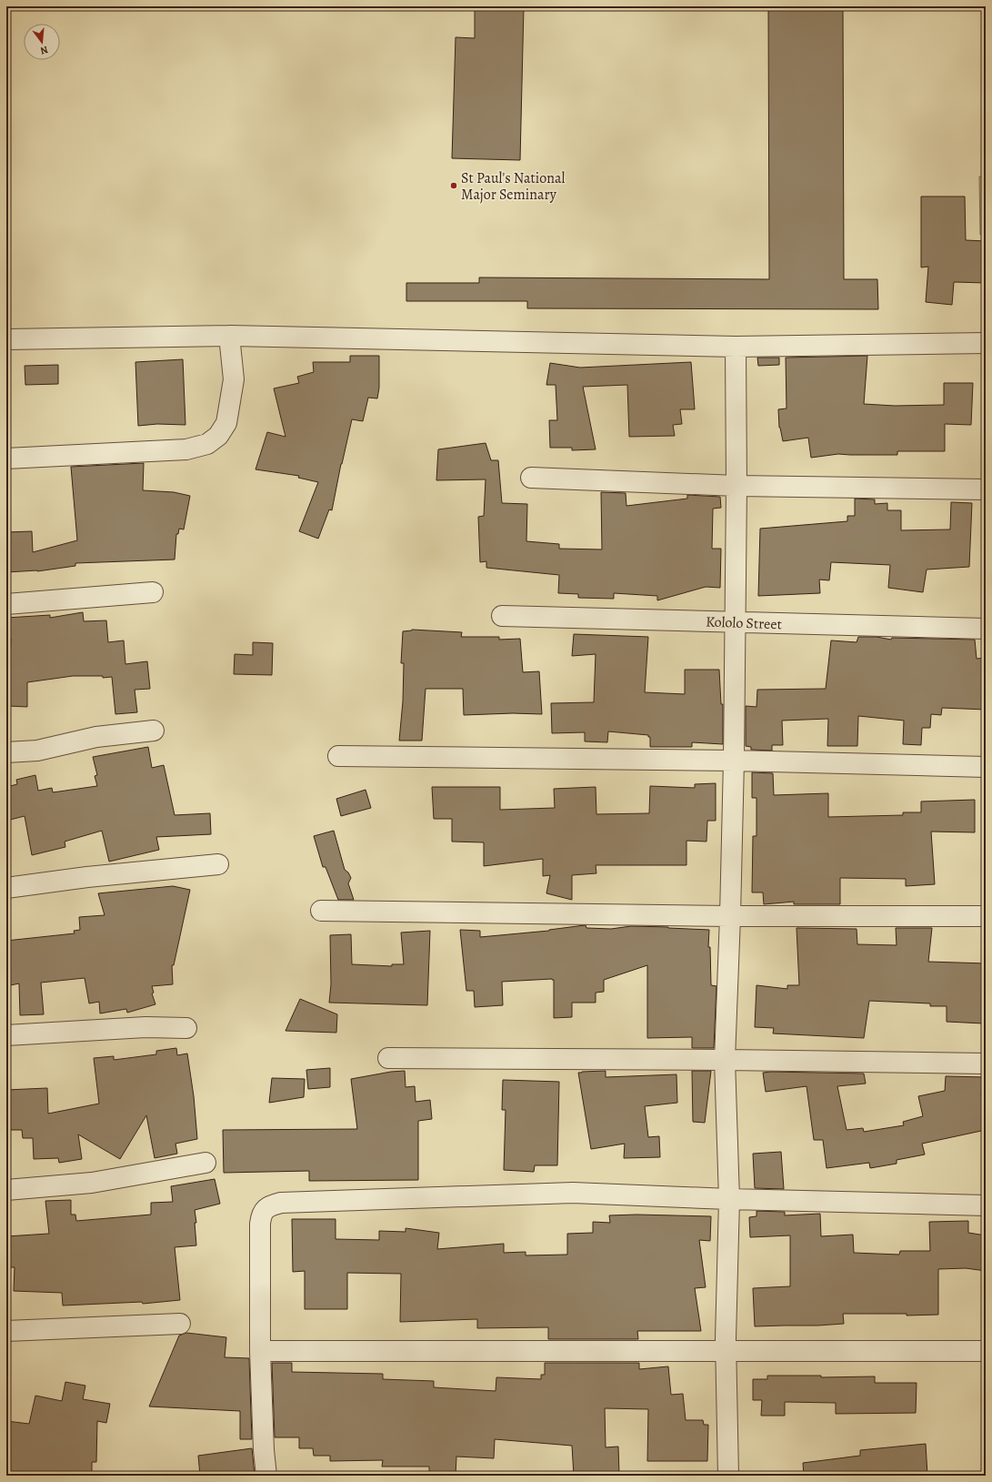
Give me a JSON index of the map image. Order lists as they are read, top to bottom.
{
  "streets": {
    "street": ["Kololo Street"]
  },
  "places": ["St Paul's National Major Seminary"],
  "north": "bottom"
}
